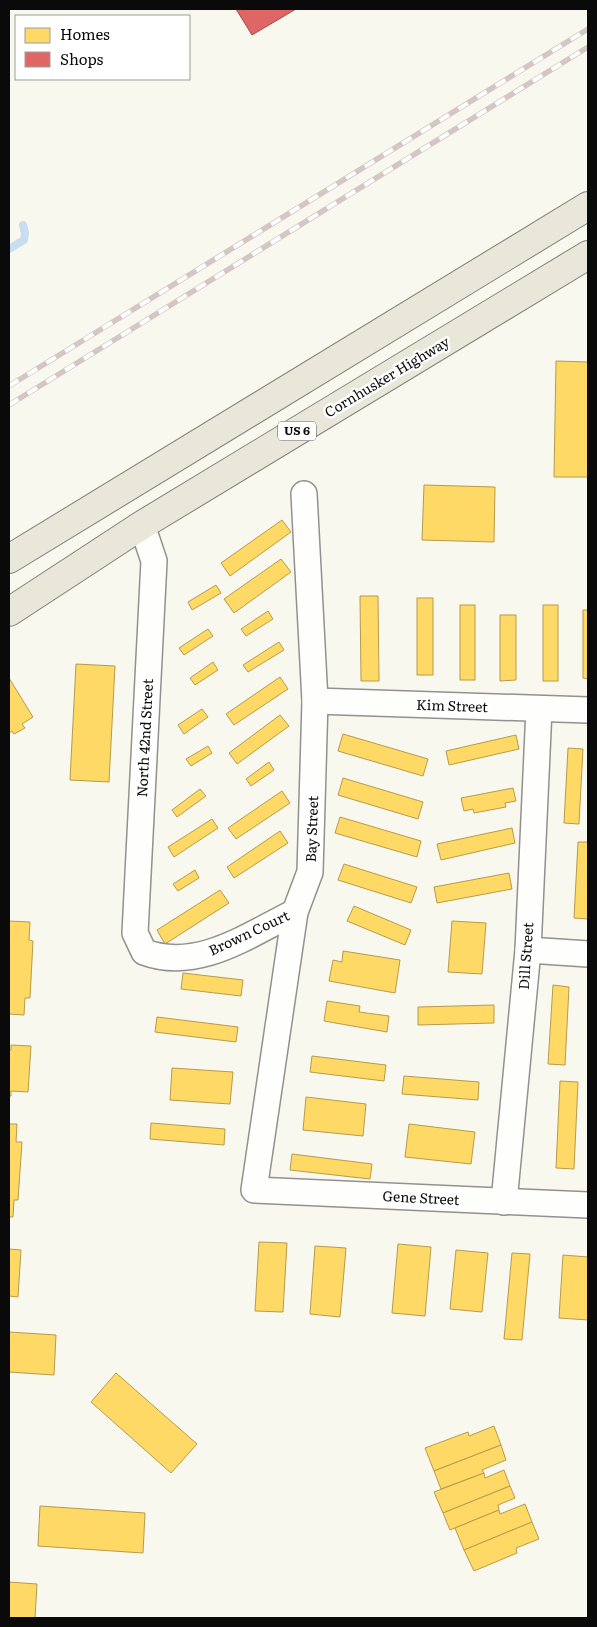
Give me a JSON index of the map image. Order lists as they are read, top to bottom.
{
  "streets": {
    "main road": ["Cornhusker Highway", "US 6"],
    "street": [
      "Kim Street",
      "North 42nd Street",
      "Bay Street",
      "Brown Court",
      "Dill Street",
      "Gene Street"
    ]
  },
  "crossings": [
    ["Cornhusker Highway", "North 42nd Street"],
    ["Kim Street", "Bay Street"],
    ["Kim Street", "Dill Street"],
    ["North 42nd Street", "Brown Court"],
    ["Bay Street", "Brown Court"],
    ["Bay Street", "Gene Street"],
    ["Dill Street", "Gene Street"]
  ],
  "legend": ["Homes", "Shops"]
}
